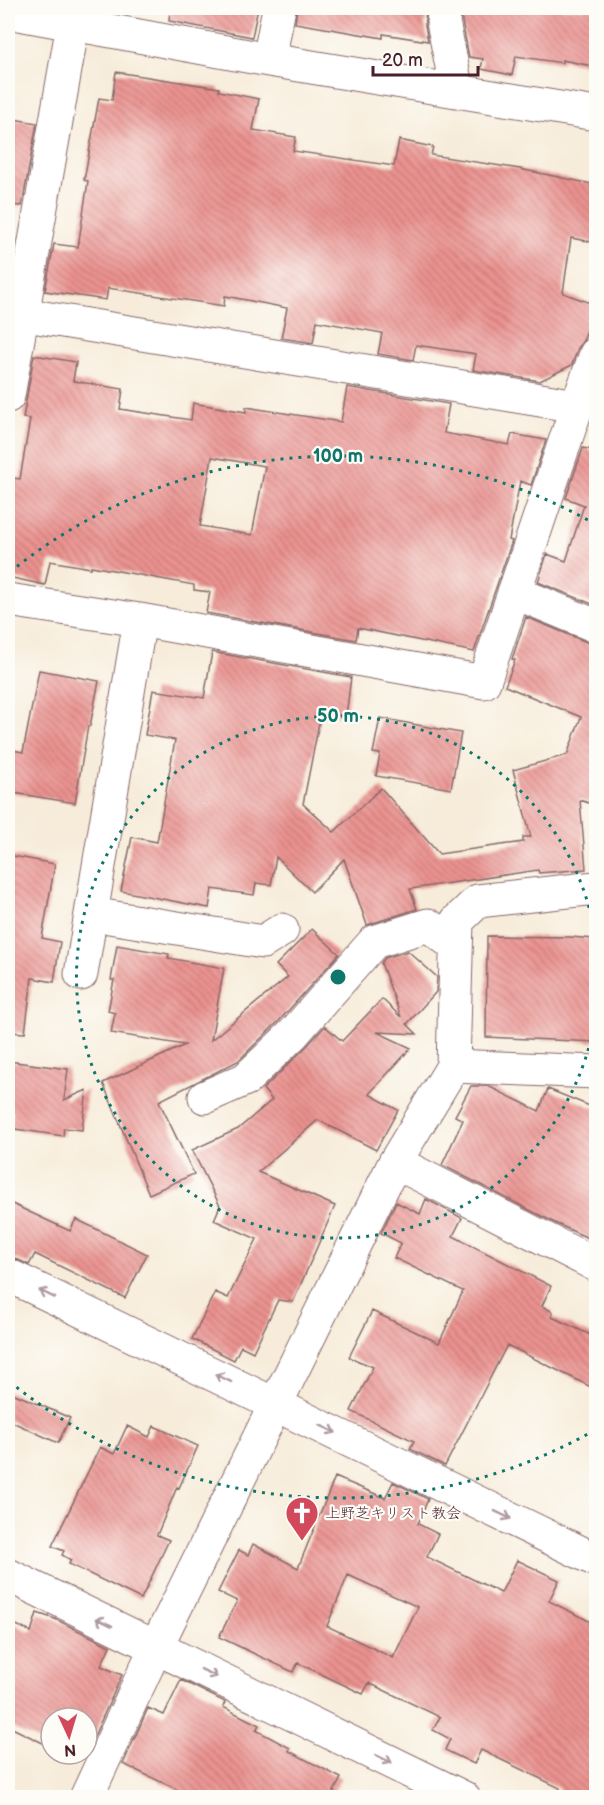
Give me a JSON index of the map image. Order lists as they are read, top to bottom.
{
  "places": {
    "church": ["上野芝キリスト教会"]
  },
  "scale_bar": "20 m",
  "north": "bottom",
  "rings": ["100 m", "50 m"]
}
